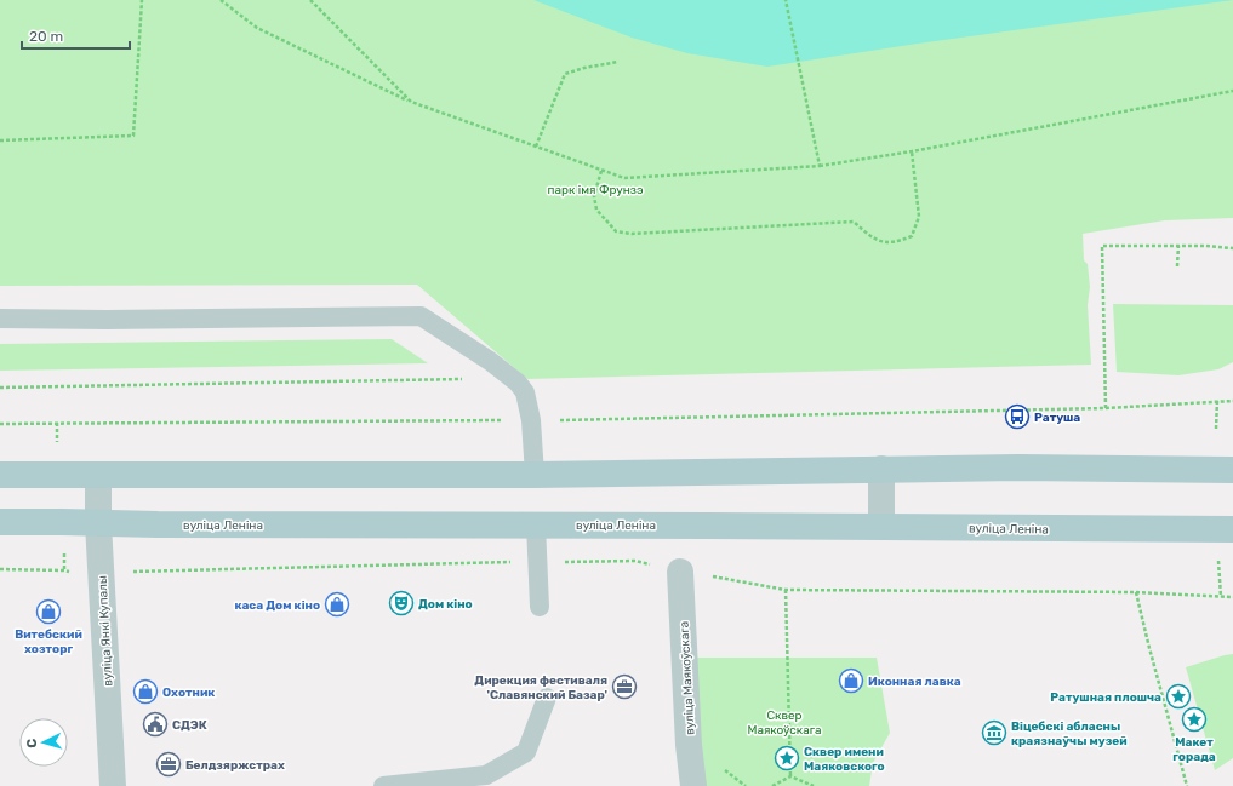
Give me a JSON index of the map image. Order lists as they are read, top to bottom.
{
  "streets": {
    "main road": ["вуліца Леніна"],
    "street": ["вуліца Янкі Купалы", "вуліца Маякоўскага"]
  },
  "crossings": [
    ["вуліца Леніна", "вуліца Янкі Купалы"]
  ],
  "parks": ["парк імя Фрунзэ", "Сквер Маякоўскага"],
  "places": {
    "bus stop": ["Ратуша"],
    "theatre": ["Дом кіно"],
    "shop": [
      "каса Дом кіно",
      "Витебский хозторг",
      "Иконная лавка",
      "Охотник"
    ],
    "office": ["Дирекция фестиваля 'Славянский Базар'", "Белдзяржстрах"],
    "place": ["Ратушная плошча", "Макет горада", "Сквер имени Маяковского"],
    "public building": ["СДЭК"],
    "museum": ["Віцебскі абласны краязнаўчы музей"]
  },
  "scale_bar": "20 m",
  "north": "left"
}
